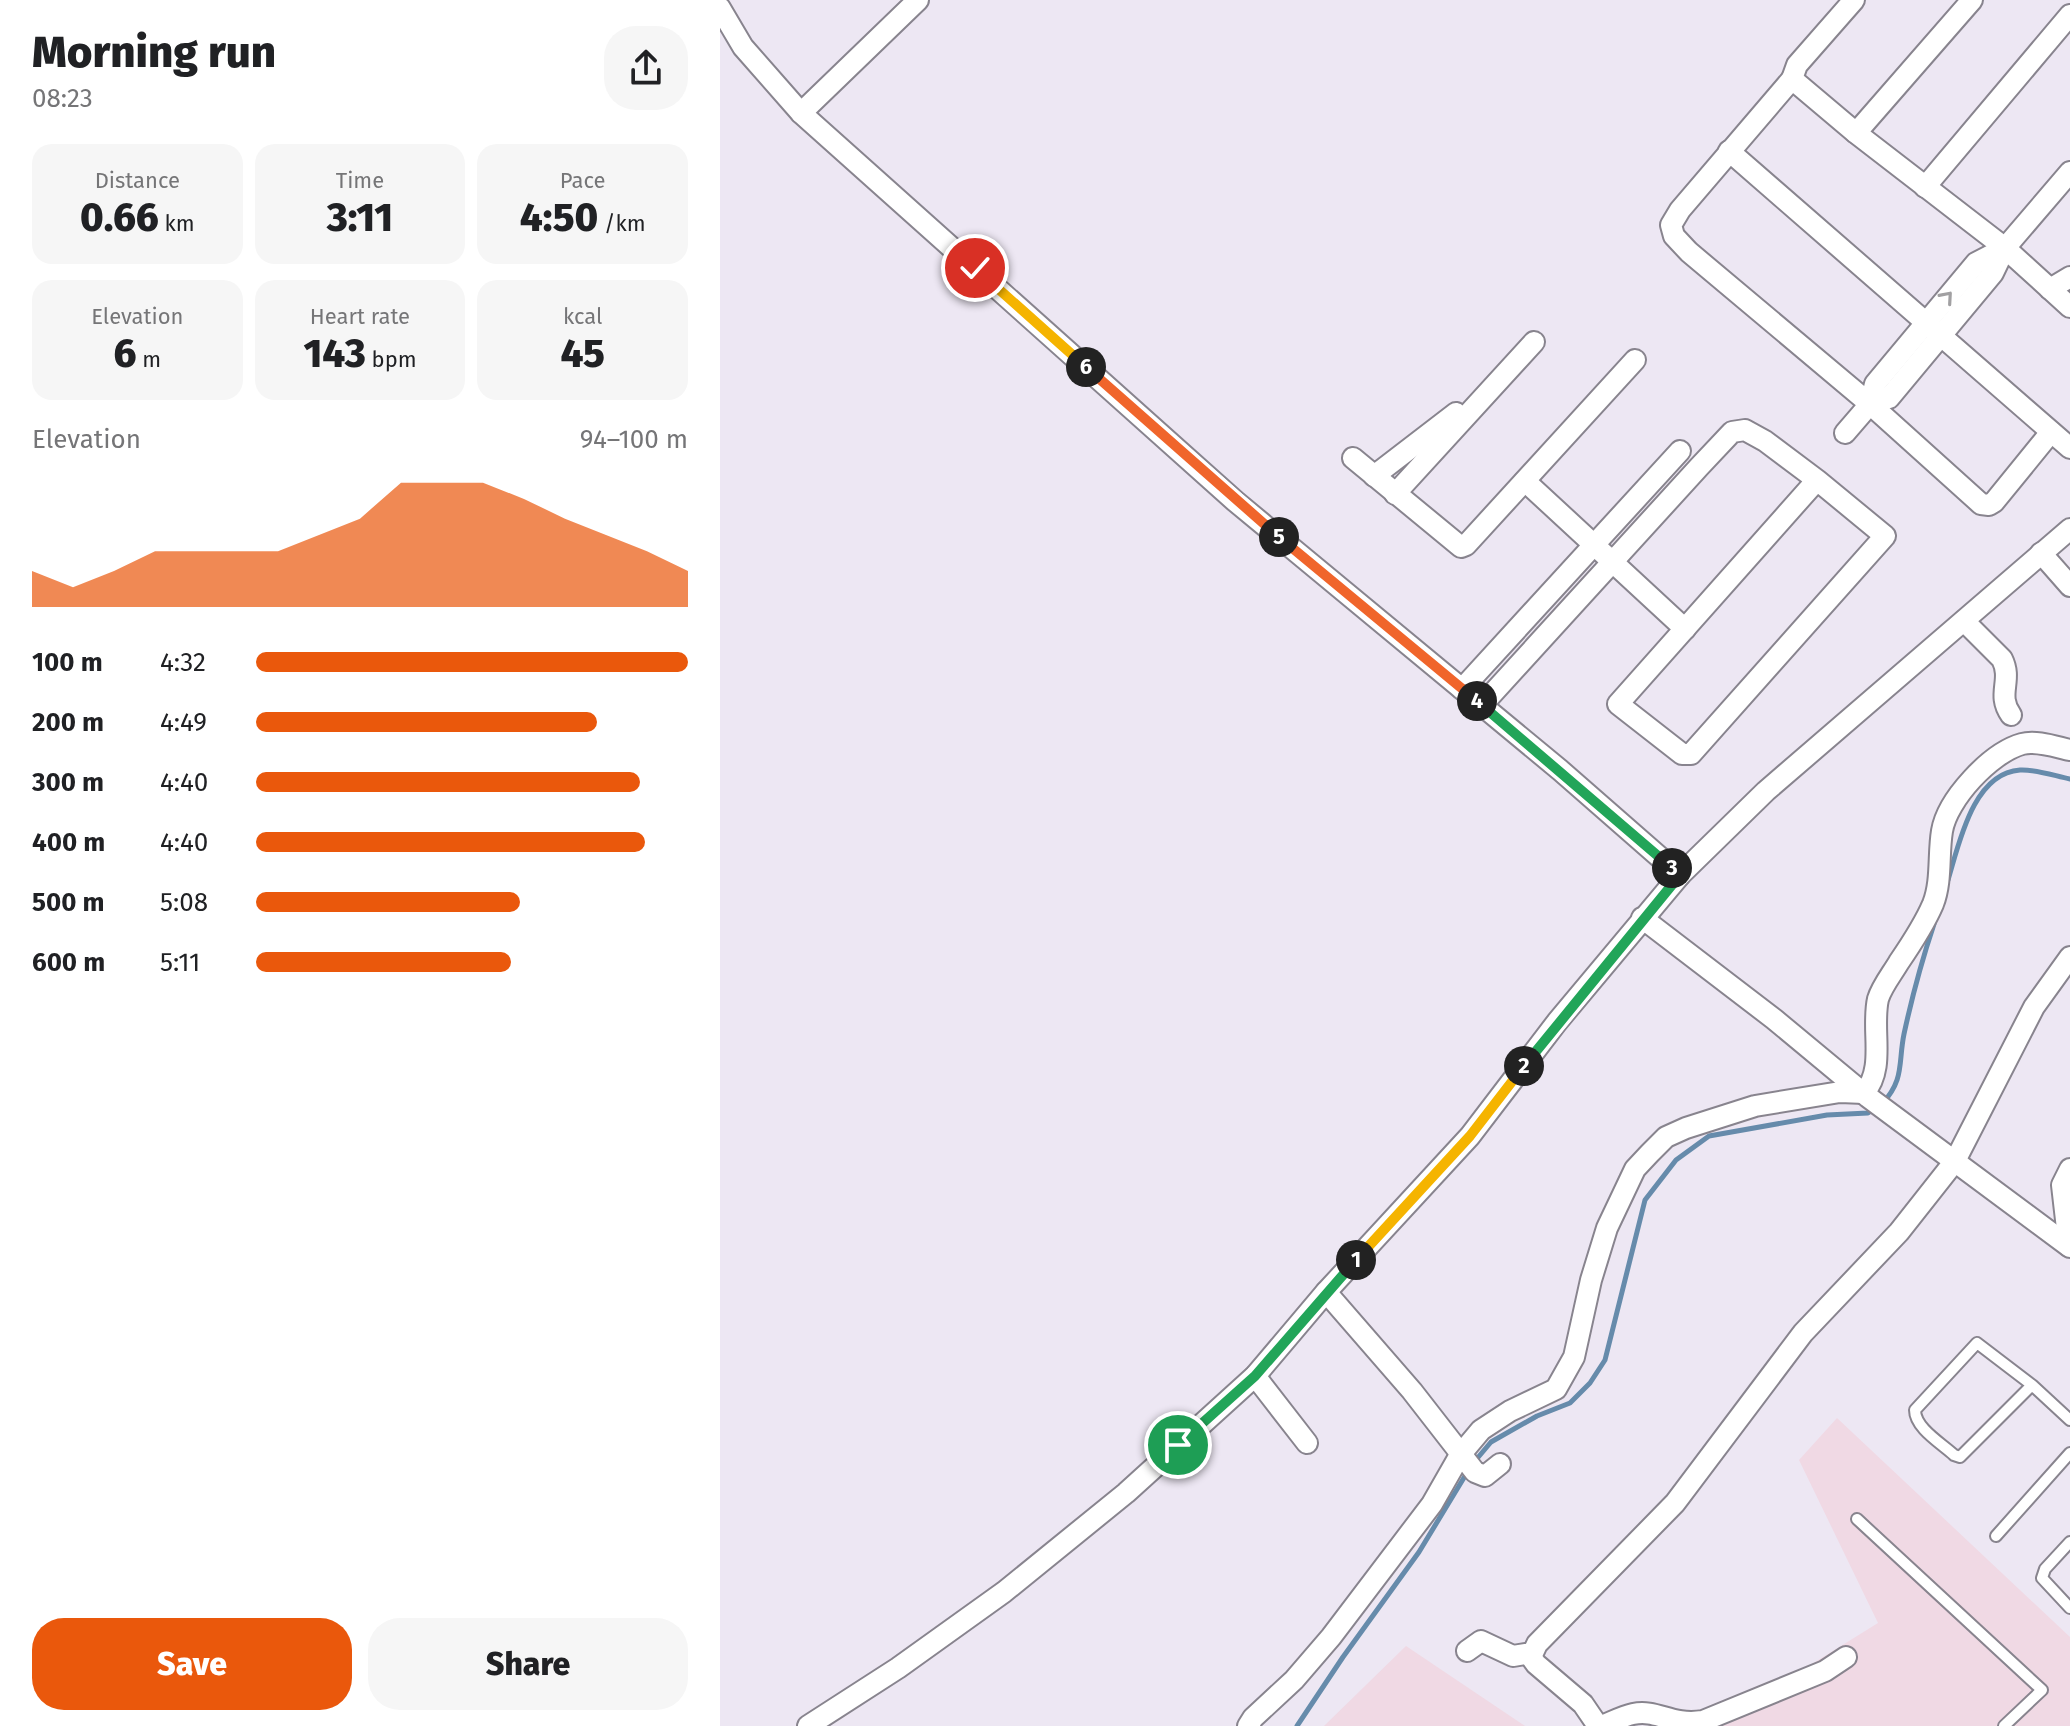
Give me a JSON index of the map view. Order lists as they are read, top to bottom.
{
  "page": {
    "heading": ["Morning run", "08:23"],
    "stats": [
      ["Distance", "0.66 km"],
      ["Time", "3:11"],
      ["Pace", "4:50 /km"],
      ["Elevation", "6 m"],
      ["Heart rate", "143 bpm"],
      ["kcal", "45"]
    ],
    "pins": [
      "6",
      "5",
      "4",
      "3",
      "2",
      "1"
    ],
    "chart": ["Elevation", "94–100 m"],
    "list": [
      {
        "name": "100 m",
        "note": "4:32"
      },
      {
        "name": "200 m",
        "note": "4:49"
      },
      {
        "name": "300 m",
        "note": "4:40"
      },
      {
        "name": "400 m",
        "note": "4:40"
      },
      {
        "name": "500 m",
        "note": "5:08"
      },
      {
        "name": "600 m",
        "note": "5:11"
      }
    ],
    "buttons": ["Save", "Share"]
  }
}
